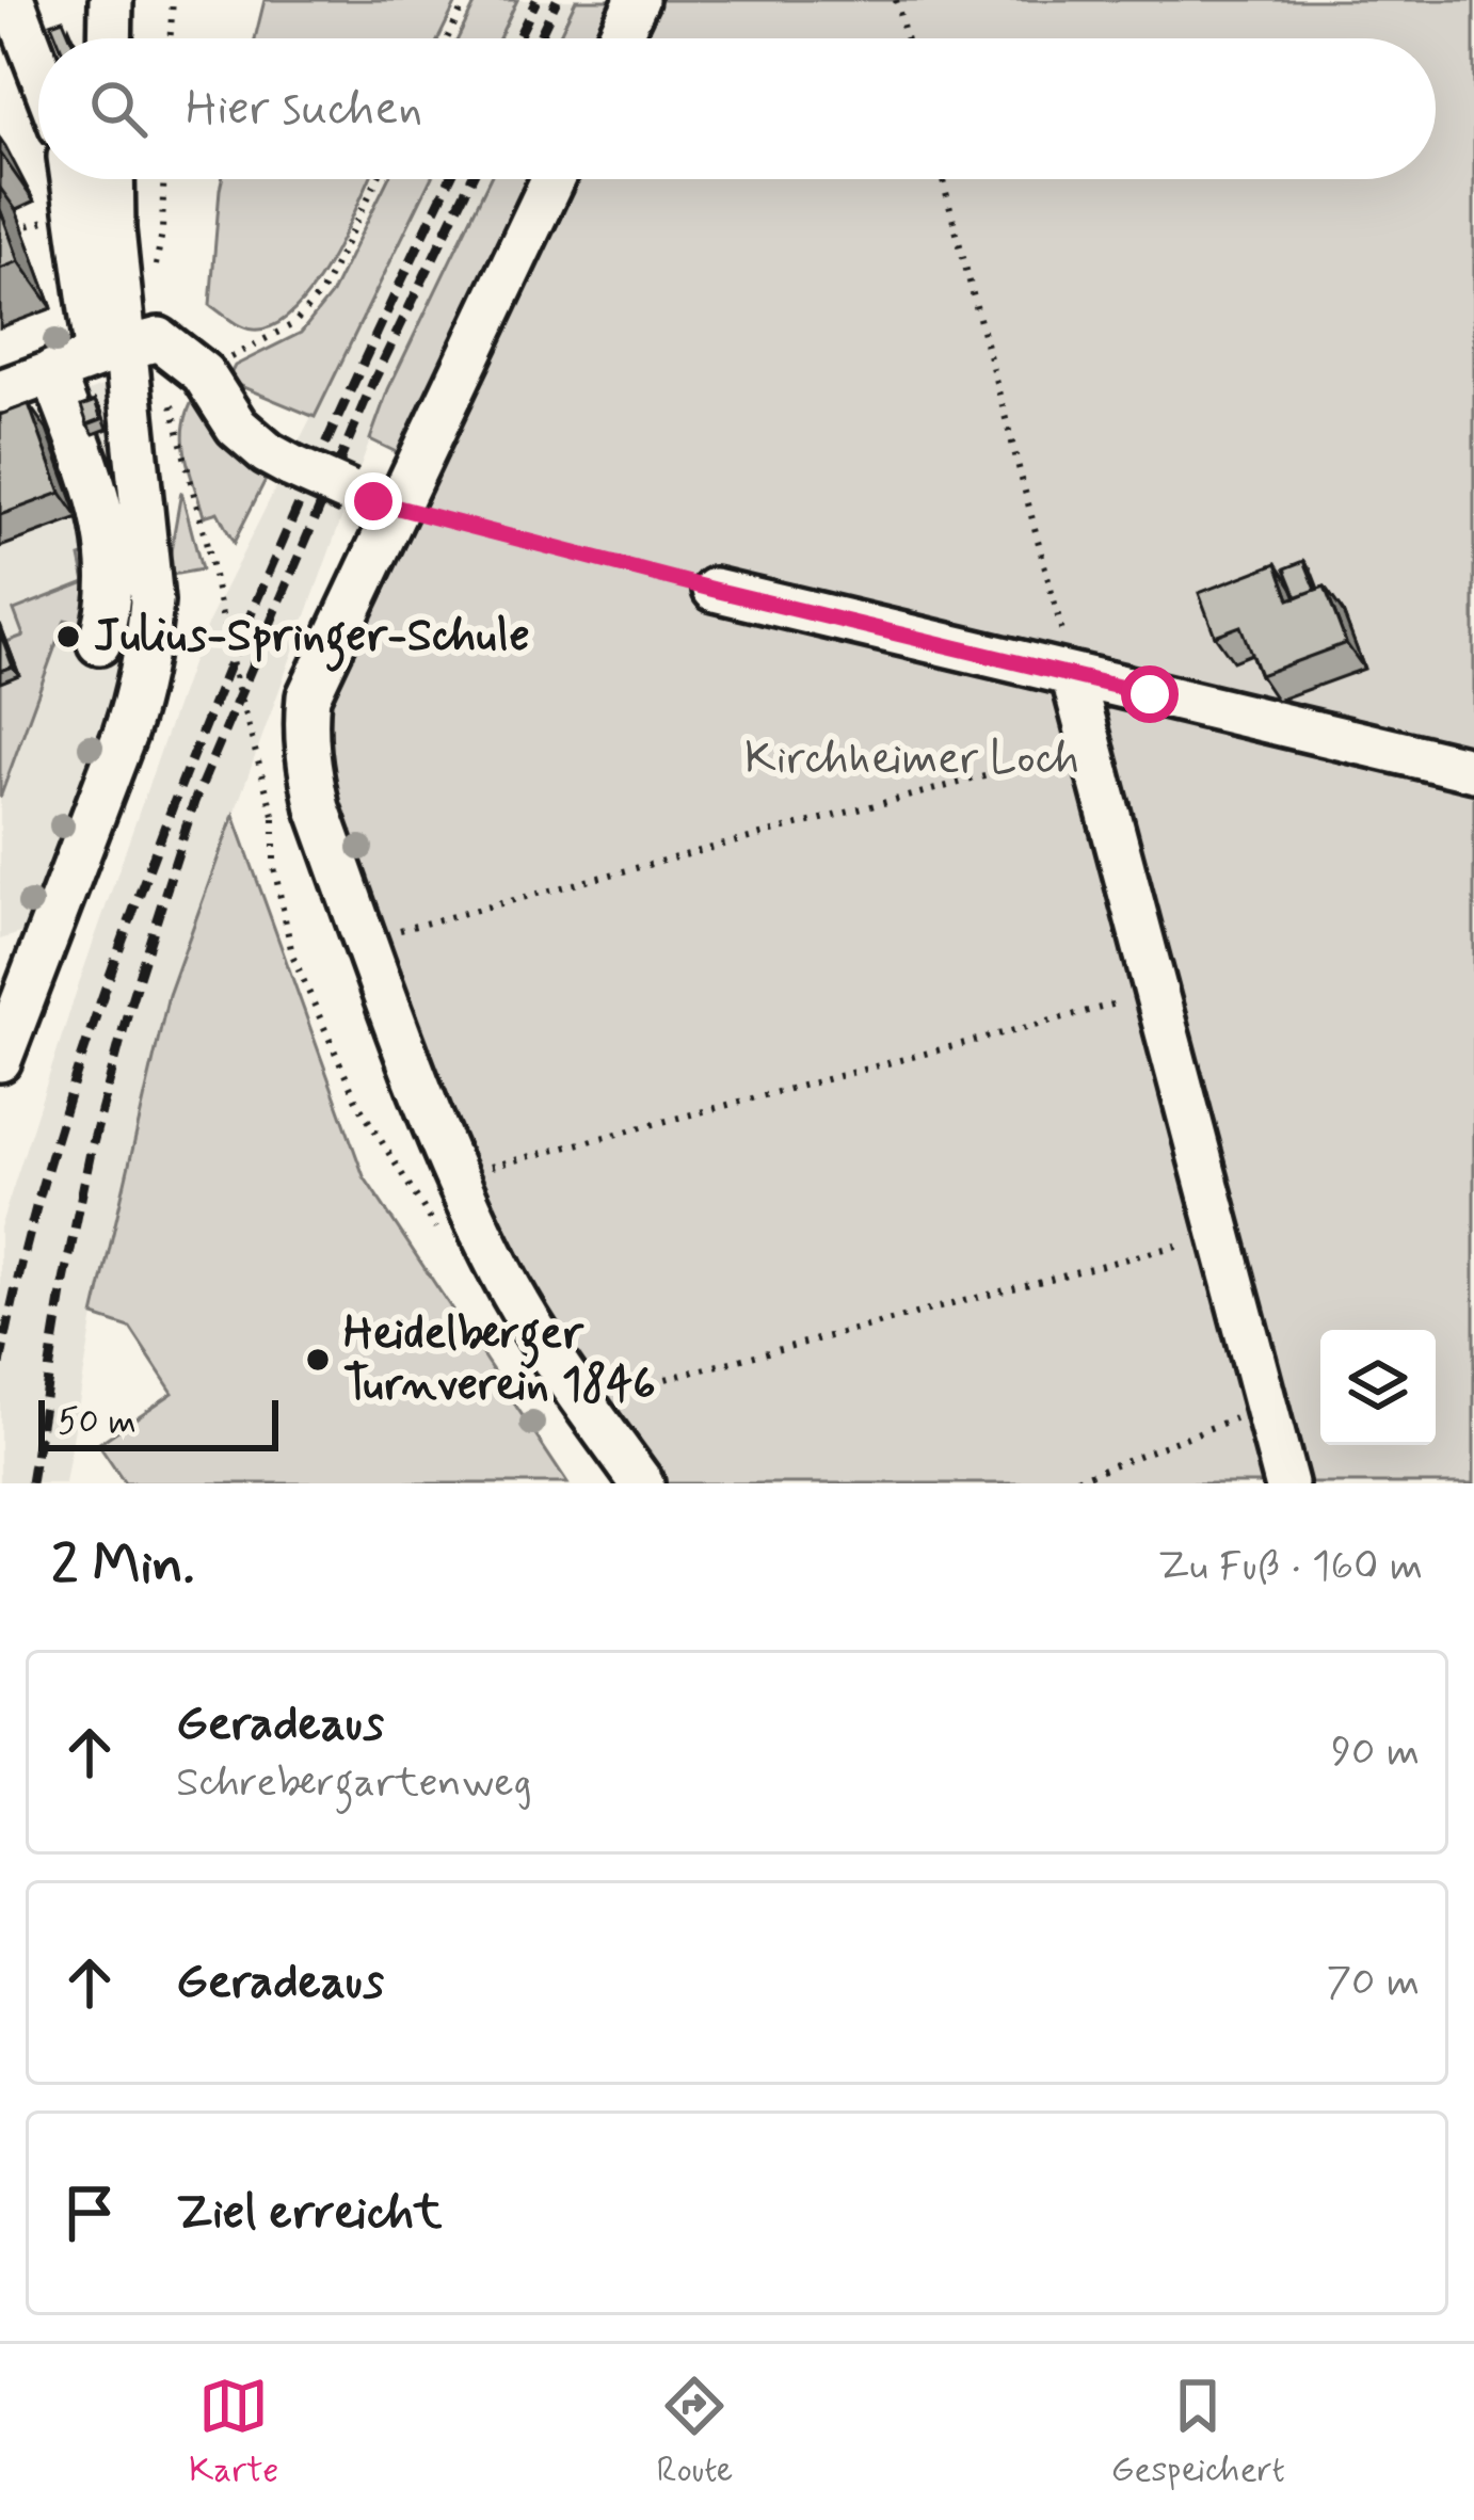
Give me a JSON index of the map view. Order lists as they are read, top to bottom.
{
  "parks": ["Kirchheimer Loch"],
  "places": ["Julius-Springer-Schule", "Heidelberger Turnverein 1846"],
  "scale_bar": "50 m",
  "page": {
    "search": "Hier suchen",
    "scale": "50 m",
    "heading": ["2 Min.", "Zu Fuß · 160 m"],
    "list": [
      ["Geradeaus", "Schrebergartenweg", "90 m"],
      ["Geradeaus", "70 m"],
      "Ziel erreicht"
    ],
    "nav": ["Karte", "Route", "Gespeichert"]
  }
}
